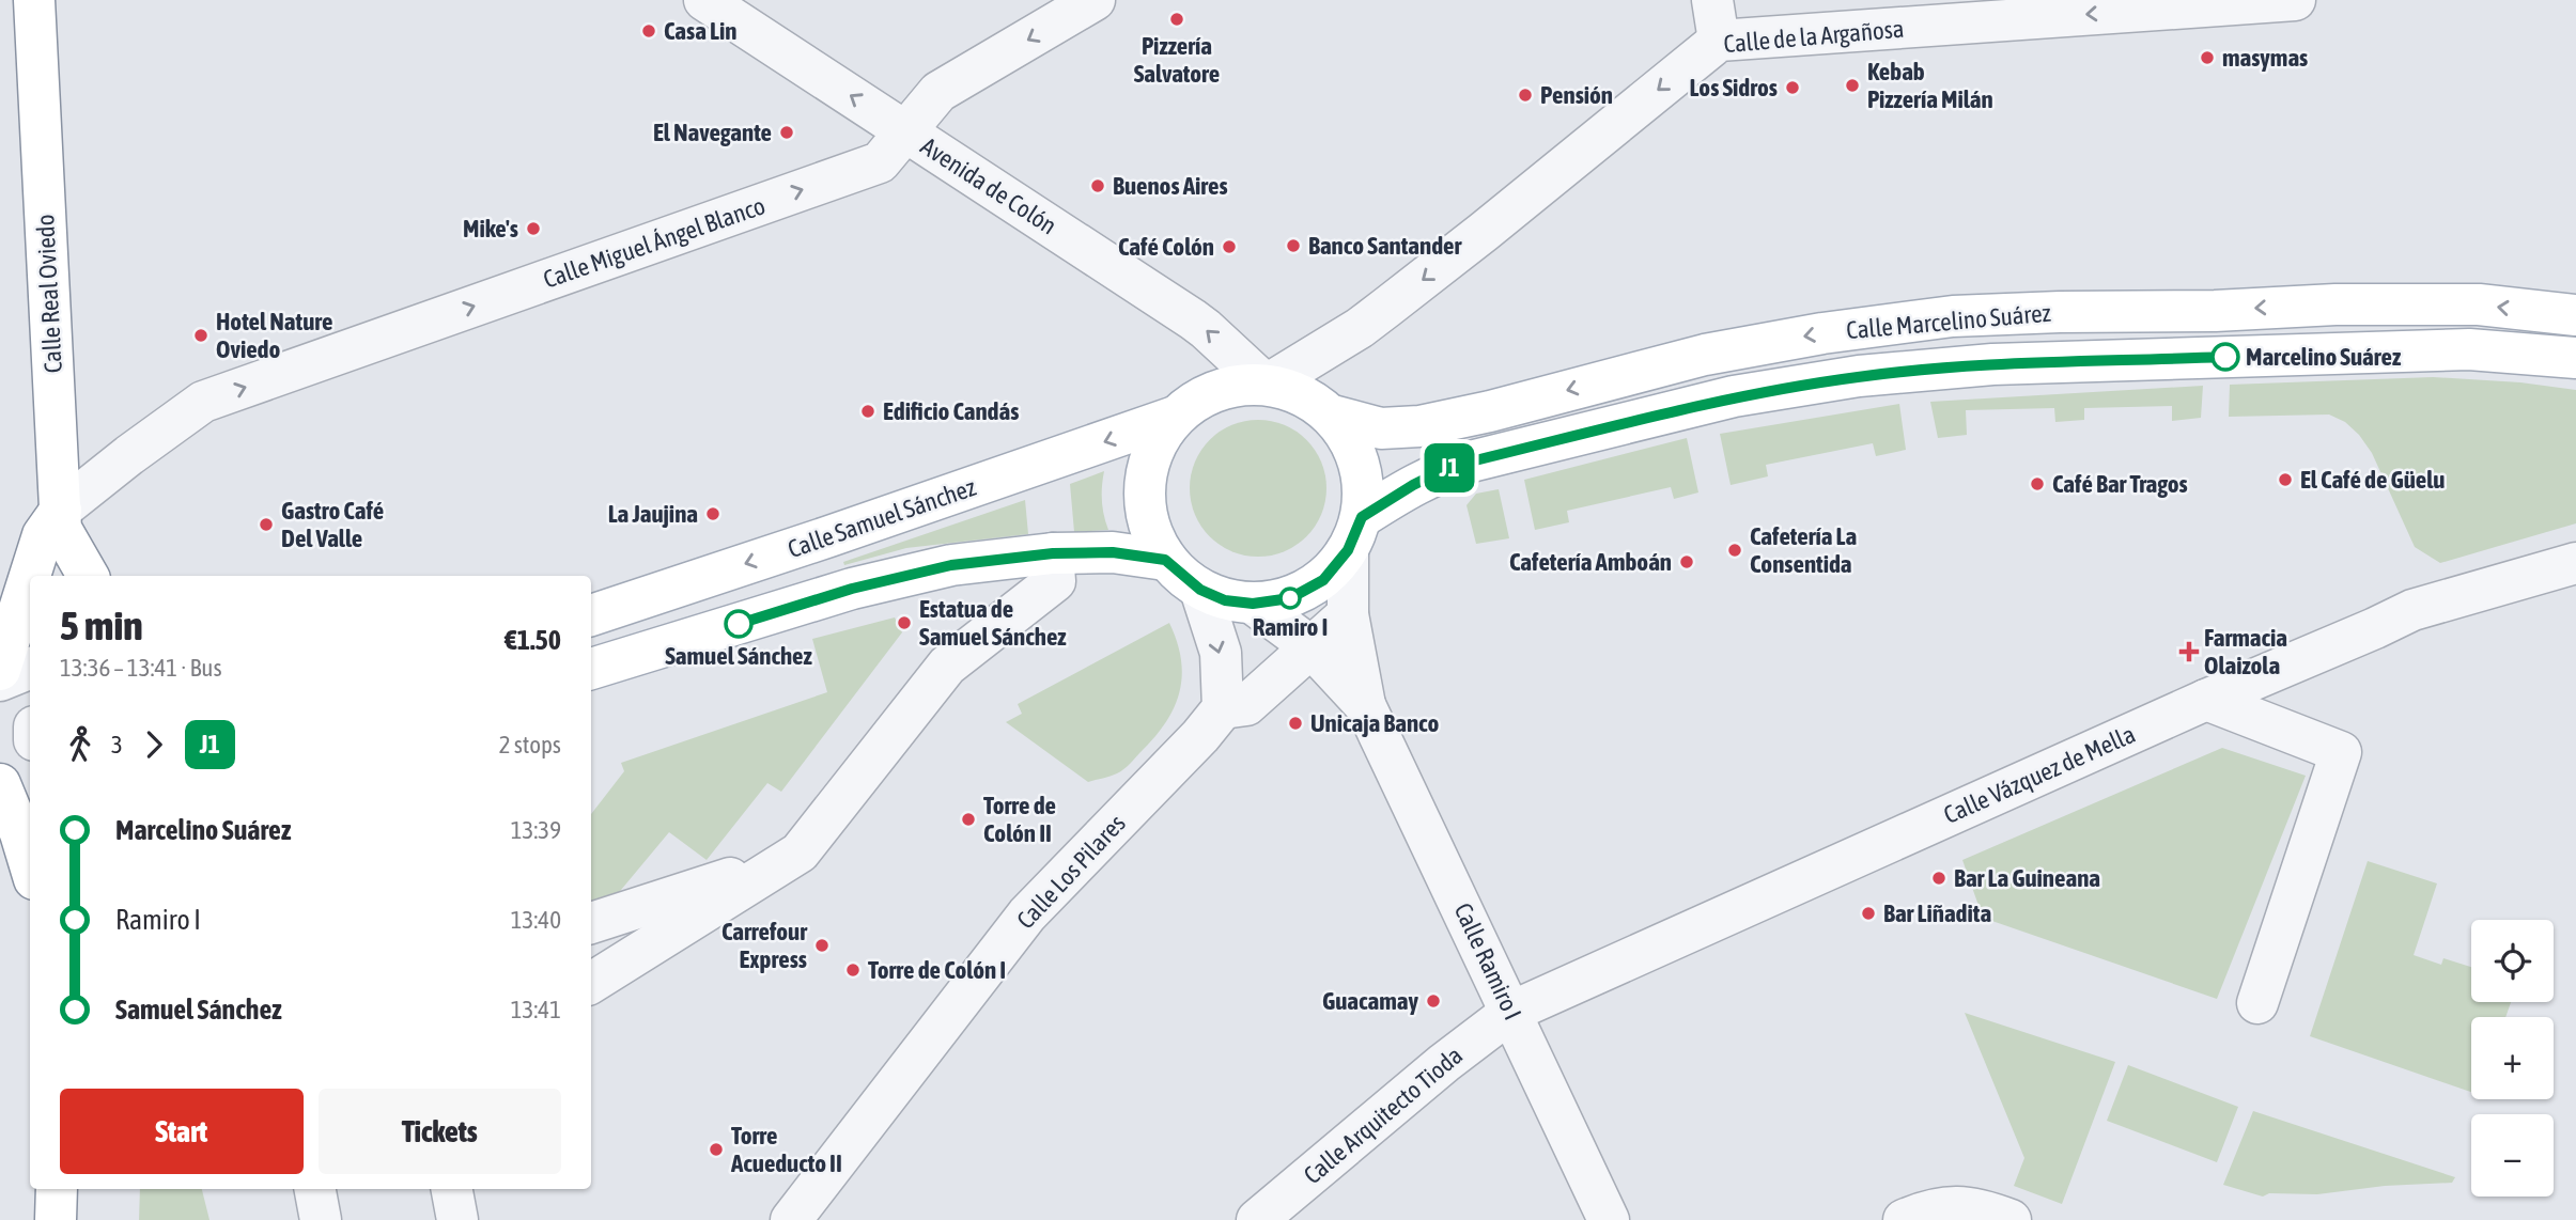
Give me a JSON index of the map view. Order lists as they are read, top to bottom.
{
  "streets": {
    "main road": ["Calle Real Oviedo", "Calle Marcelino Suárez", "Calle Samuel Sánchez"],
    "street": [
      "Calle de la Argañosa",
      "Avenida de Colón",
      "Calle Miguel Ángel Blanco",
      "Calle Vázquez de Mella",
      "Calle Los Pilares",
      "Calle Ramiro I",
      "Calle Arquitecto Tioda"
    ]
  },
  "crossings": [
    ["Calle de la Argañosa", "Avenida de Colón"],
    ["Calle de la Argañosa", "Calle Marcelino Suárez"],
    ["Calle de la Argañosa", "Calle Samuel Sánchez"],
    ["Calle de la Argañosa", "Calle Ramiro I"],
    ["Avenida de Colón", "Calle Miguel Ángel Blanco"],
    ["Avenida de Colón", "Calle Marcelino Suárez"],
    ["Avenida de Colón", "Calle Samuel Sánchez"],
    ["Avenida de Colón", "Calle Ramiro I"],
    ["Calle Miguel Ángel Blanco", "Calle Real Oviedo"],
    ["Calle Marcelino Suárez", "Calle Samuel Sánchez"],
    ["Calle Marcelino Suárez", "Calle Ramiro I"],
    ["Calle Samuel Sánchez", "Calle Ramiro I"],
    ["Calle Vázquez de Mella", "Calle Ramiro I"],
    ["Calle Vázquez de Mella", "Calle Arquitecto Tioda"],
    ["Calle Ramiro I", "Calle Arquitecto Tioda"]
  ],
  "one_way": ["Calle de la Argañosa", "Avenida de Colón"],
  "places": {
    "other": [
      "Pizzería Salvatore",
      "Casa Lin",
      "masymas",
      "Kebab Pizzería Milán",
      "Los Sidros",
      "Pensión",
      "El Navegante",
      "Buenos Aires",
      "Mike's",
      "Banco Santander",
      "Café Colón",
      "Hotel Nature Oviedo",
      "Marcelino Suárez",
      "Edificio Candás",
      "El Café de Güelu",
      "Café Bar Tragos",
      "La Jaujina",
      "Gastro Café Del Valle",
      "Cafetería La Consentida",
      "Cafetería Amboán",
      "Ramiro I",
      "Estatua de Samuel Sánchez",
      "Samuel Sánchez",
      "Unicaja Banco",
      "Torre de Colón II",
      "Bar La Guineana",
      "Bar Liñadita",
      "Carrefour Express",
      "Torre de Colón I",
      "Guacamay",
      "Torre Acueducto II"
    ],
    "health": ["Farmacia Olaizola"]
  },
  "lines": ["bus line J1"],
  "page": {
    "on_map": "J1",
    "heading": ["5 min", "13:36 – 13:41 · Bus", "€1.50"],
    "legs": ["3", "J1", "2 stops"],
    "list": [
      {
        "name": "Marcelino Suárez",
        "value": "13:39"
      },
      {
        "name": "Ramiro I",
        "value": "13:40"
      },
      {
        "name": "Samuel Sánchez",
        "value": "13:41"
      }
    ],
    "map_buttons": ["+", "−"],
    "buttons": ["Start", "Tickets"]
  }
}
